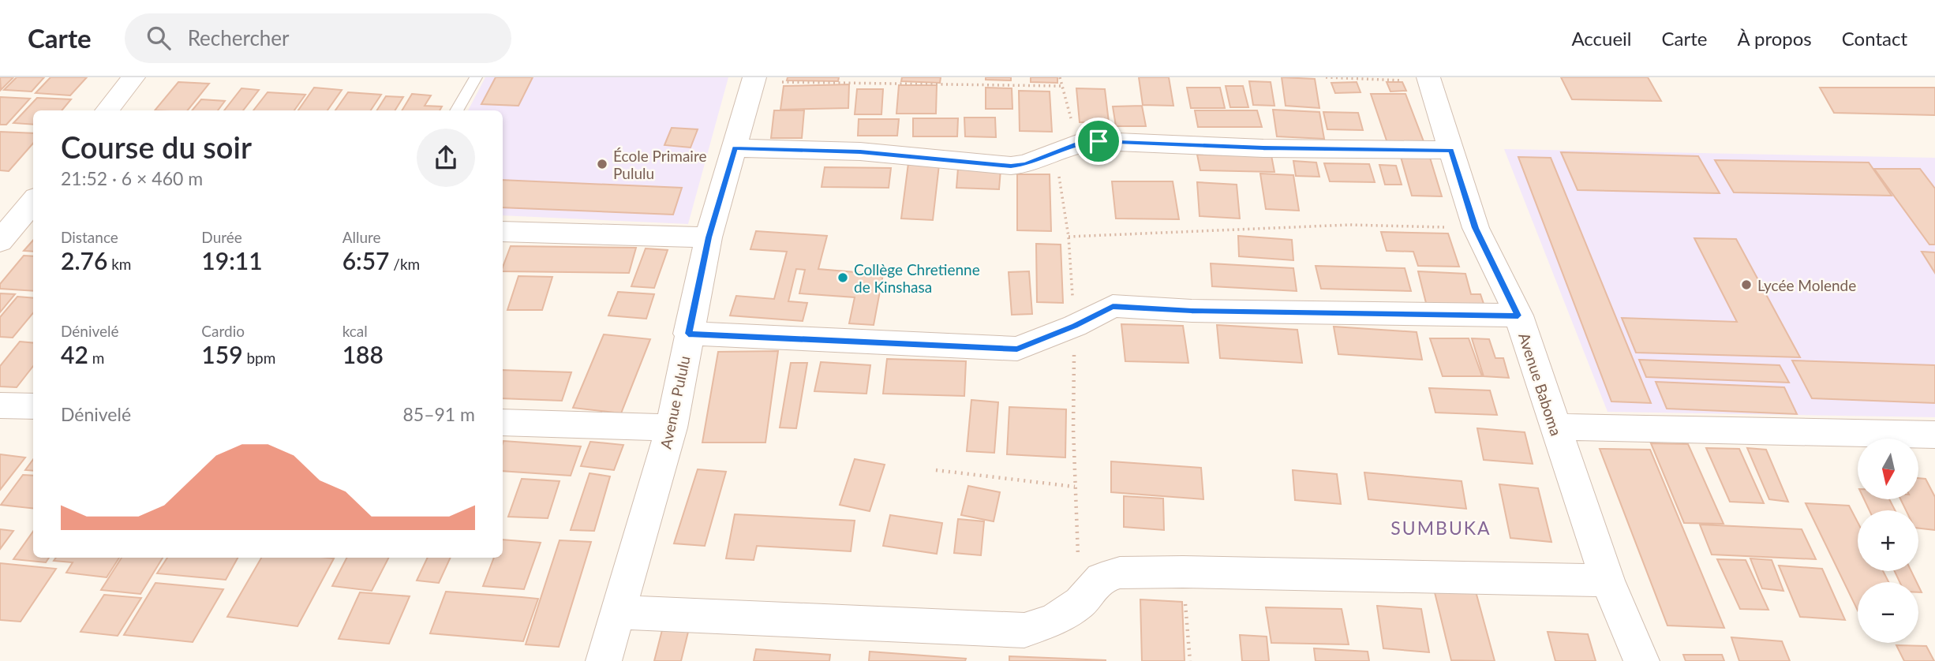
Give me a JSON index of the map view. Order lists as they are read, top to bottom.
{
  "streets": {
    "street": ["Avenue Baboma", "Avenue Pululu"]
  },
  "districts": ["SUMBUKA"],
  "places": ["École Primaire Pululu", "Collège Chretienne de Kinshasa", "Lycée Molende"],
  "north": "bottom",
  "page": {
    "header": "Carte",
    "search": "Rechercher",
    "nav": [
      "Accueil",
      "Carte",
      "À propos",
      "Contact"
    ],
    "heading": ["Course du soir", "21:52 · 6 × 460 m"],
    "stats": [
      ["Distance", "2.76 km"],
      ["Durée", "19:11"],
      ["Allure", "6:57 /km"],
      ["Dénivelé", "42 m"],
      ["Cardio", "159 bpm"],
      ["kcal", "188"]
    ],
    "chart": ["Dénivelé", "85–91 m"],
    "map_buttons": ["+", "−"]
  }
}
